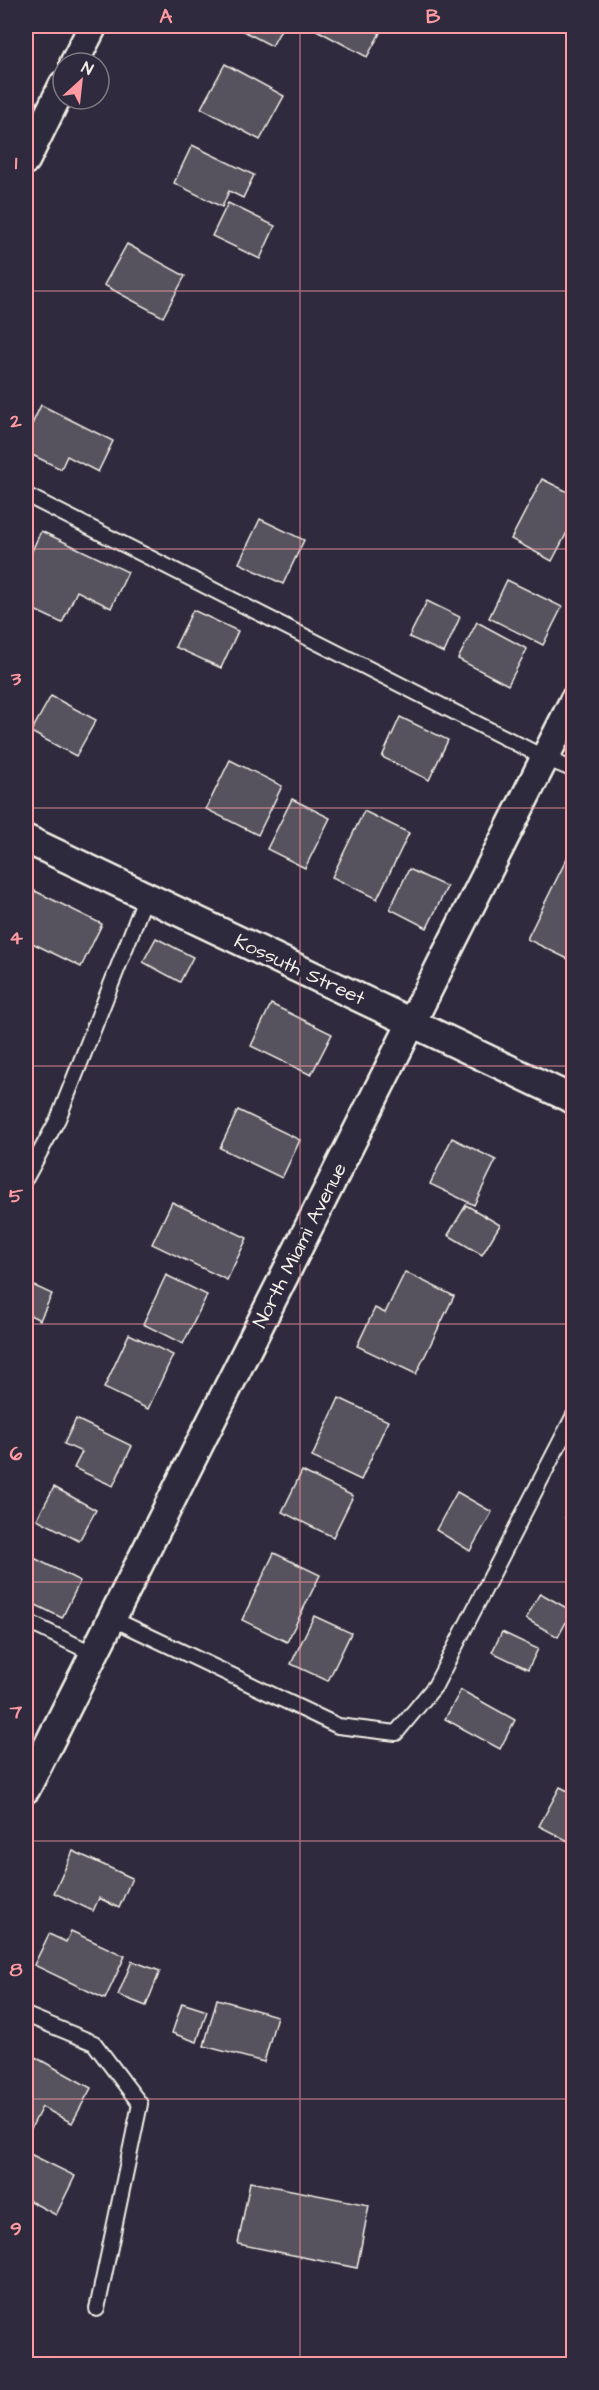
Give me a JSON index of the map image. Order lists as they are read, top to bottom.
{
  "streets": {
    "street": ["Kossuth Street", "North Miami Avenue"]
  },
  "crossings": [
    ["Kossuth Street", "North Miami Avenue"]
  ],
  "north": "top right",
  "grid": {
    "columns": ["A", "B"],
    "rows": [
      "1",
      "2",
      "3",
      "4",
      "5",
      "6",
      "7",
      "8",
      "9"
    ]
  }
}
